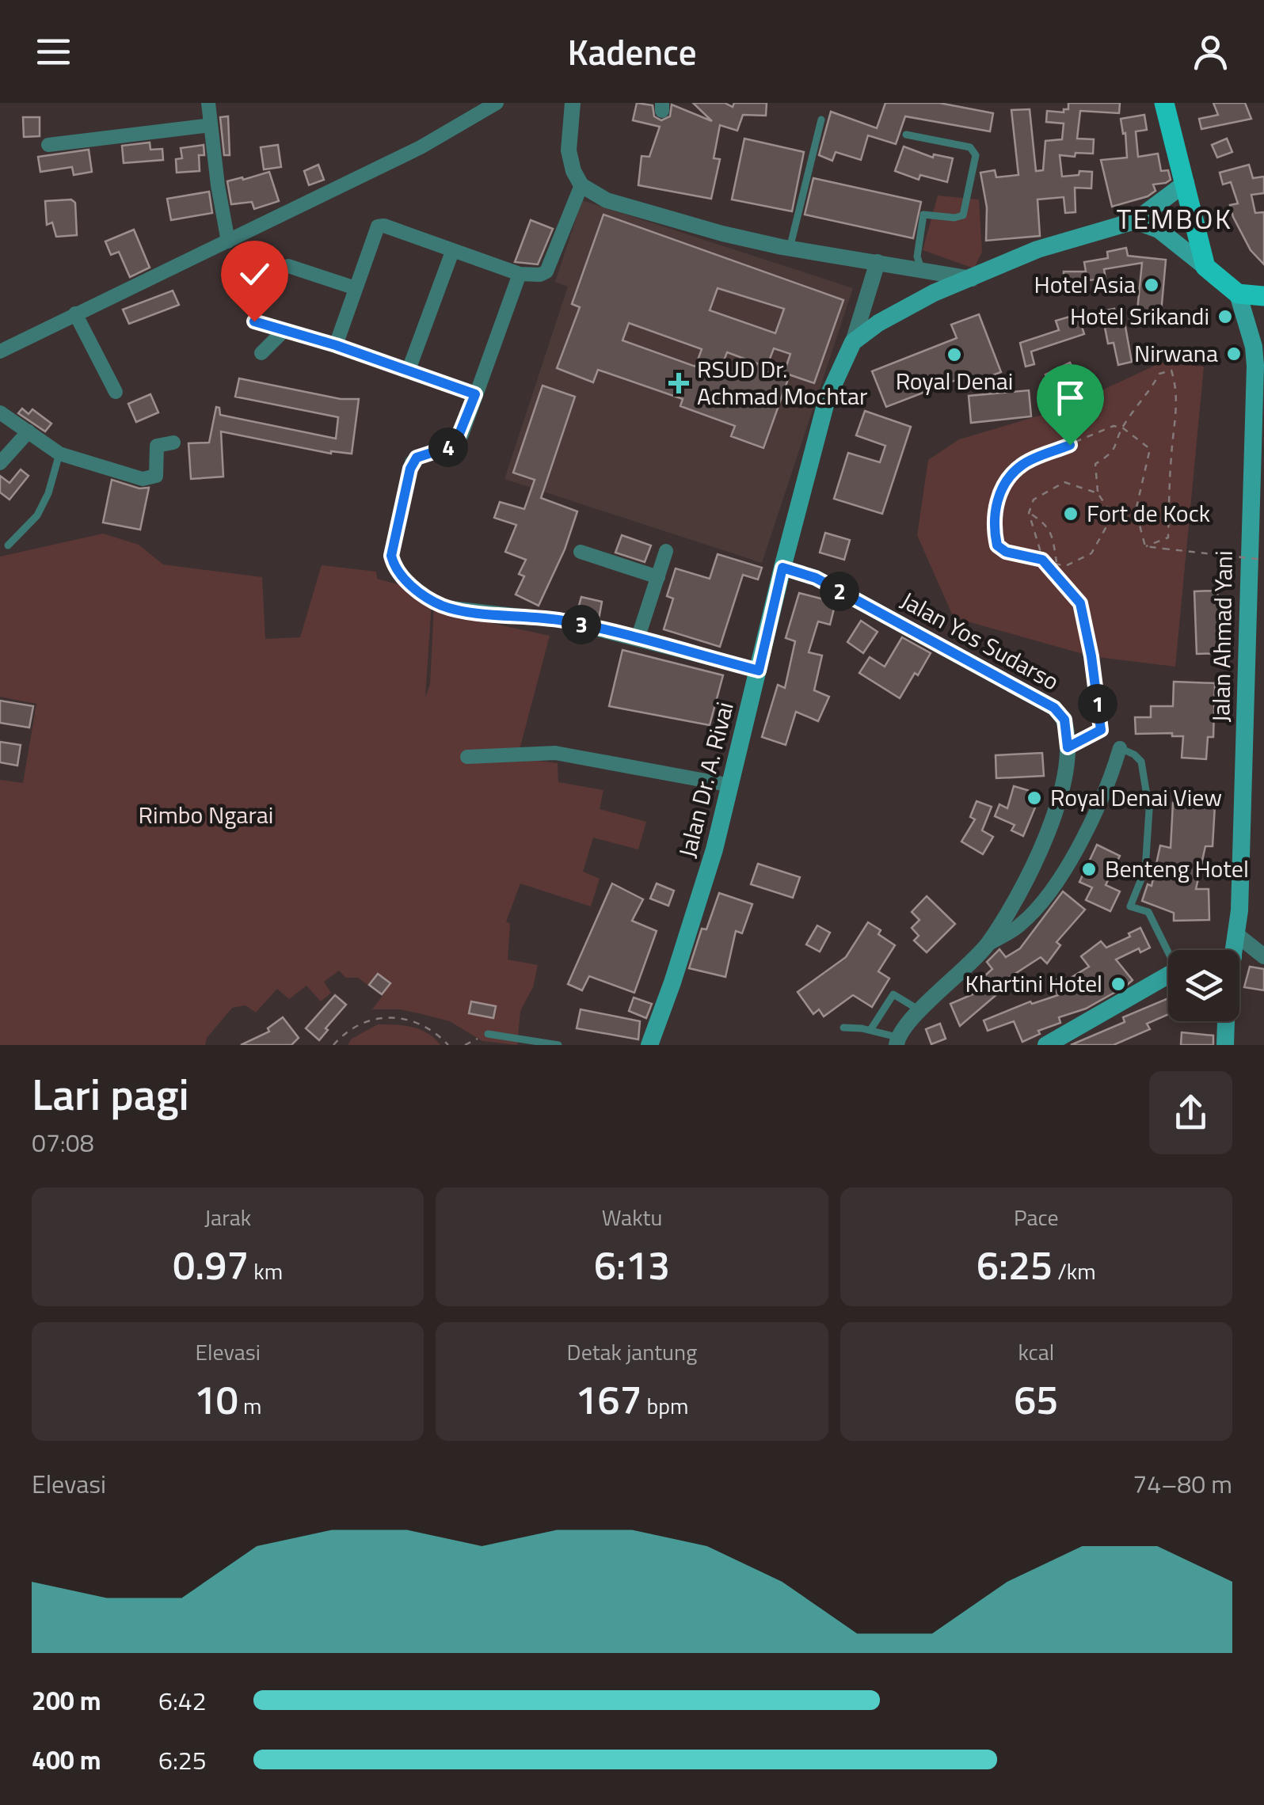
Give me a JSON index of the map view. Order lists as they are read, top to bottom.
{
  "streets": {
    "main road": ["Jalan Ahmad Yani", "Jalan Dr. A. Rivai"],
    "street": ["Jalan Yos Sudarso"]
  },
  "crossings": [
    ["Jalan Yos Sudarso", "Jalan Dr. A. Rivai"]
  ],
  "districts": ["TEMBOK"],
  "parks": ["Rimbo Ngarai"],
  "places": {
    "other": [
      "Hotel Asia",
      "Hotel Srikandi",
      "Nirwana",
      "Royal Denai",
      "Fort de Kock",
      "Royal Denai View",
      "Benteng Hotel",
      "Khartini Hotel"
    ],
    "health": ["RSUD Dr. Achmad Mochtar"]
  },
  "page": {
    "header": "Kadence",
    "pins": [
      "4",
      "2",
      "3",
      "1"
    ],
    "heading": ["Lari pagi", "07:08"],
    "stats": [
      ["Jarak", "0.97 km"],
      ["Waktu", "6:13"],
      ["Pace", "6:25 /km"],
      ["Elevasi", "10 m"],
      ["Detak jantung", "167 bpm"],
      ["kcal", "65"]
    ],
    "chart": ["Elevasi", "74–80 m"],
    "list": [
      {
        "name": "200 m",
        "note": "6:42"
      },
      {
        "name": "400 m",
        "note": "6:25"
      }
    ]
  }
}
